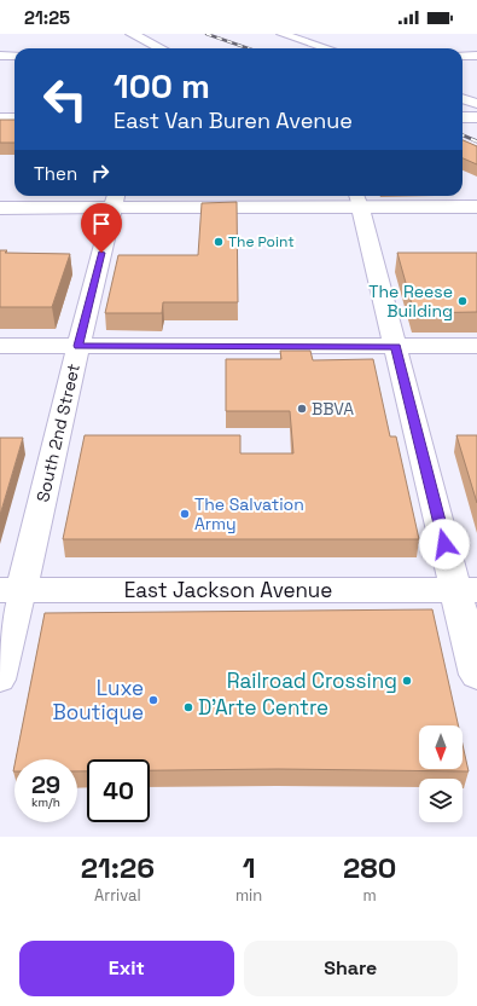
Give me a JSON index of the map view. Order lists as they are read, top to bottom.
{
  "streets": {
    "street": ["South 2nd Street", "East Jackson Avenue"]
  },
  "crossings": [
    ["South 2nd Street", "East Jackson Avenue"]
  ],
  "places": [
    "The Point",
    "The Reese Building",
    "BBVA",
    "The Salvation Army",
    "Railroad Crossing",
    "Luxe Boutique",
    "D'Arte Centre"
  ],
  "north": "bottom",
  "page": {
    "status": "21:25",
    "turn": ["100 m", "East Van Buren Avenue"],
    "then": "Then",
    "speed": "29 km/h",
    "limit": "40",
    "eta": [
      "21:26",
      "Arrival",
      "1",
      "min",
      "280",
      "m"
    ],
    "buttons": ["Exit", "Share"]
  }
}
